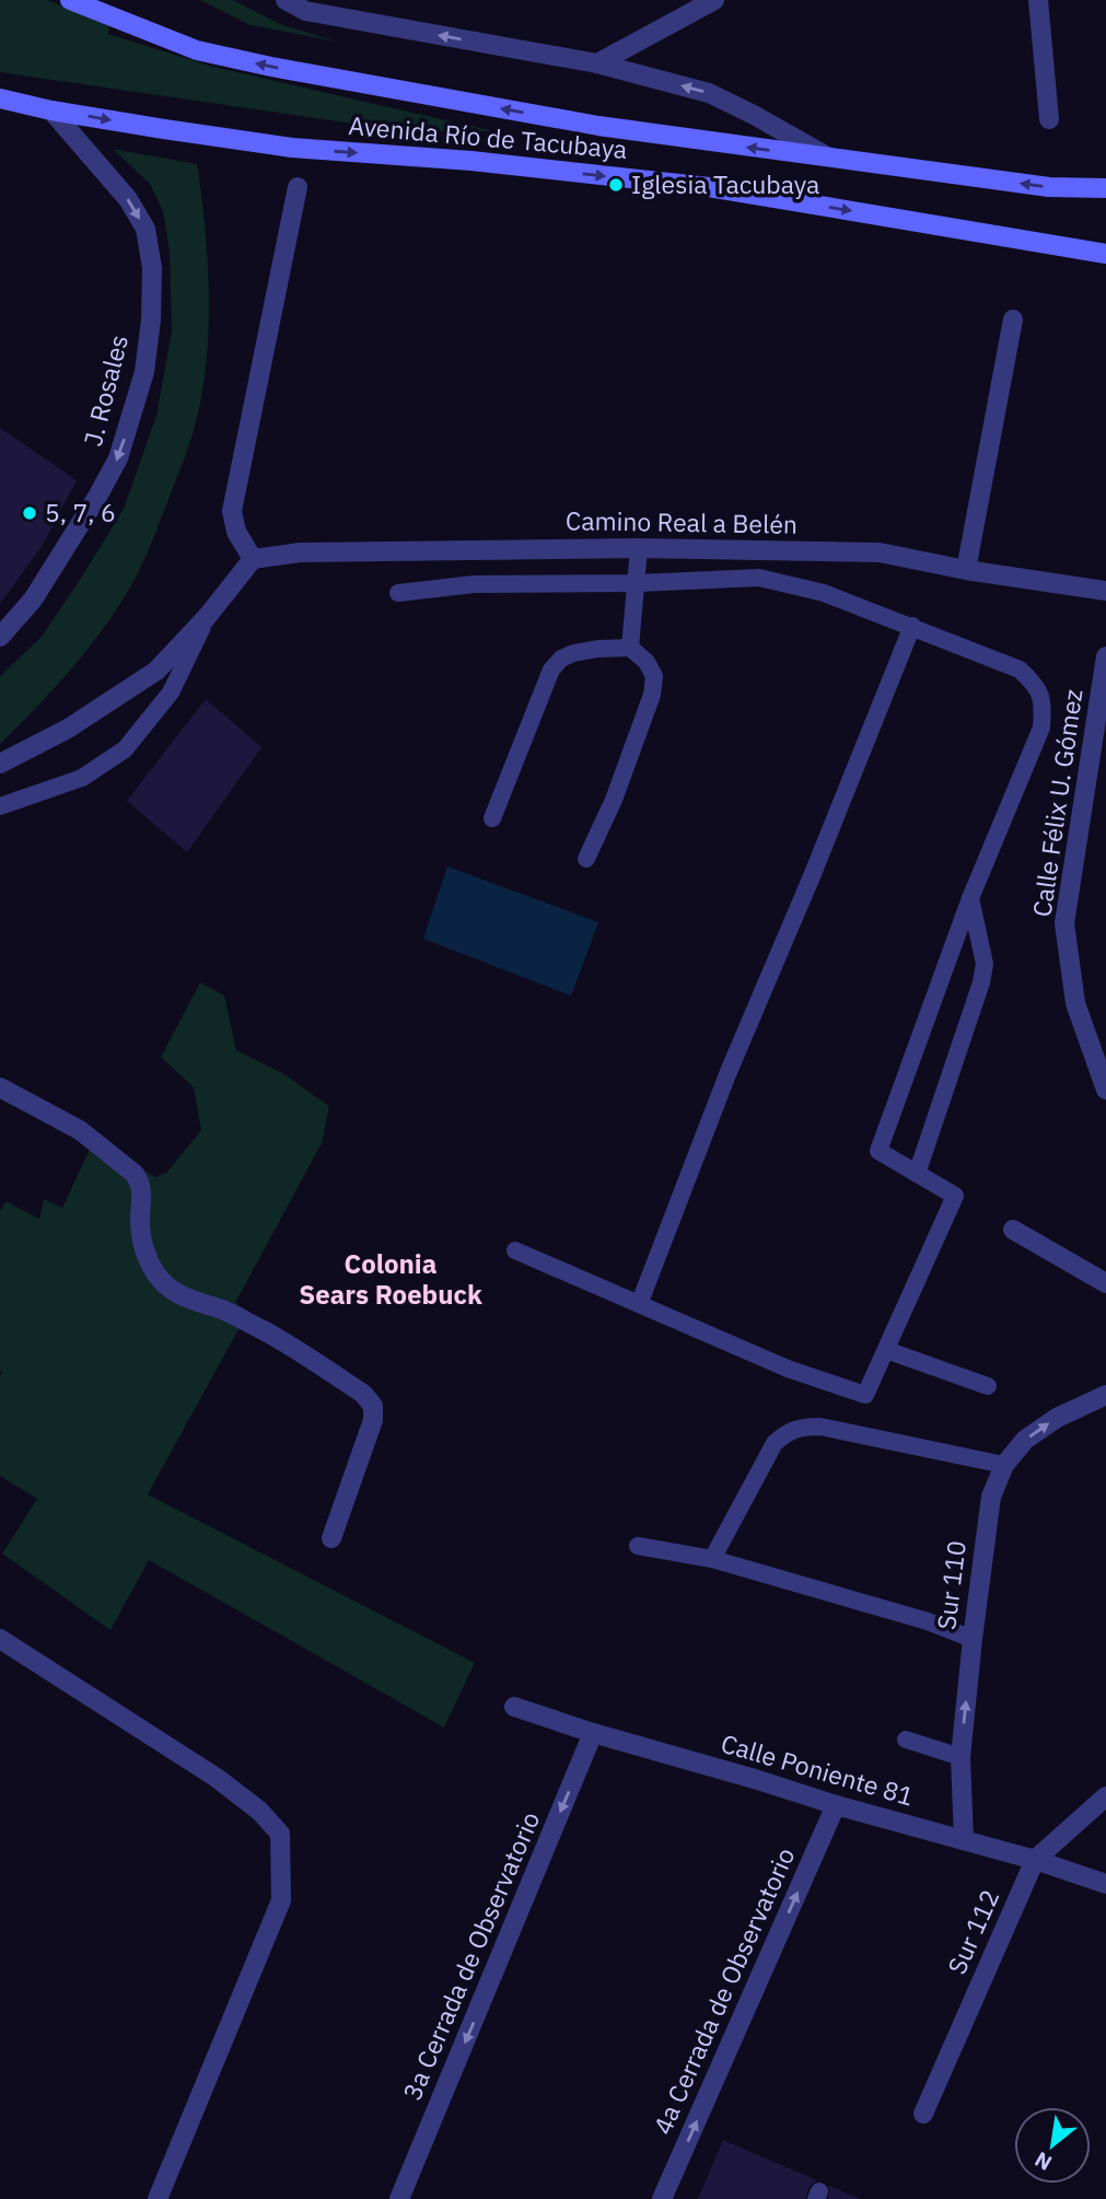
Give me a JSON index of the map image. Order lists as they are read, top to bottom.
{
  "streets": {
    "main road": ["Avenida Río de Tacubaya"],
    "street": [
      "J. Rosales",
      "Camino Real a Belén",
      "Calle Félix U. Gómez",
      "Sur 110",
      "Calle Poniente 81",
      "Sur 112",
      "3a Cerrada de Observatorio",
      "4a Cerrada de Observatorio"
    ]
  },
  "crossings": [
    ["Avenida Río de Tacubaya", "J. Rosales"],
    ["Sur 110", "Calle Poniente 81"],
    ["Calle Poniente 81", "Sur 112"],
    ["Calle Poniente 81", "3a Cerrada de Observatorio"],
    ["Calle Poniente 81", "4a Cerrada de Observatorio"]
  ],
  "one_way": ["Sur 110", "3a Cerrada de Observatorio", "4a Cerrada de Observatorio"],
  "districts": ["Colonia Sears Roebuck"],
  "places": ["Iglesia Tacubaya", "5, 7, 6"],
  "north": "bottom left"
}
